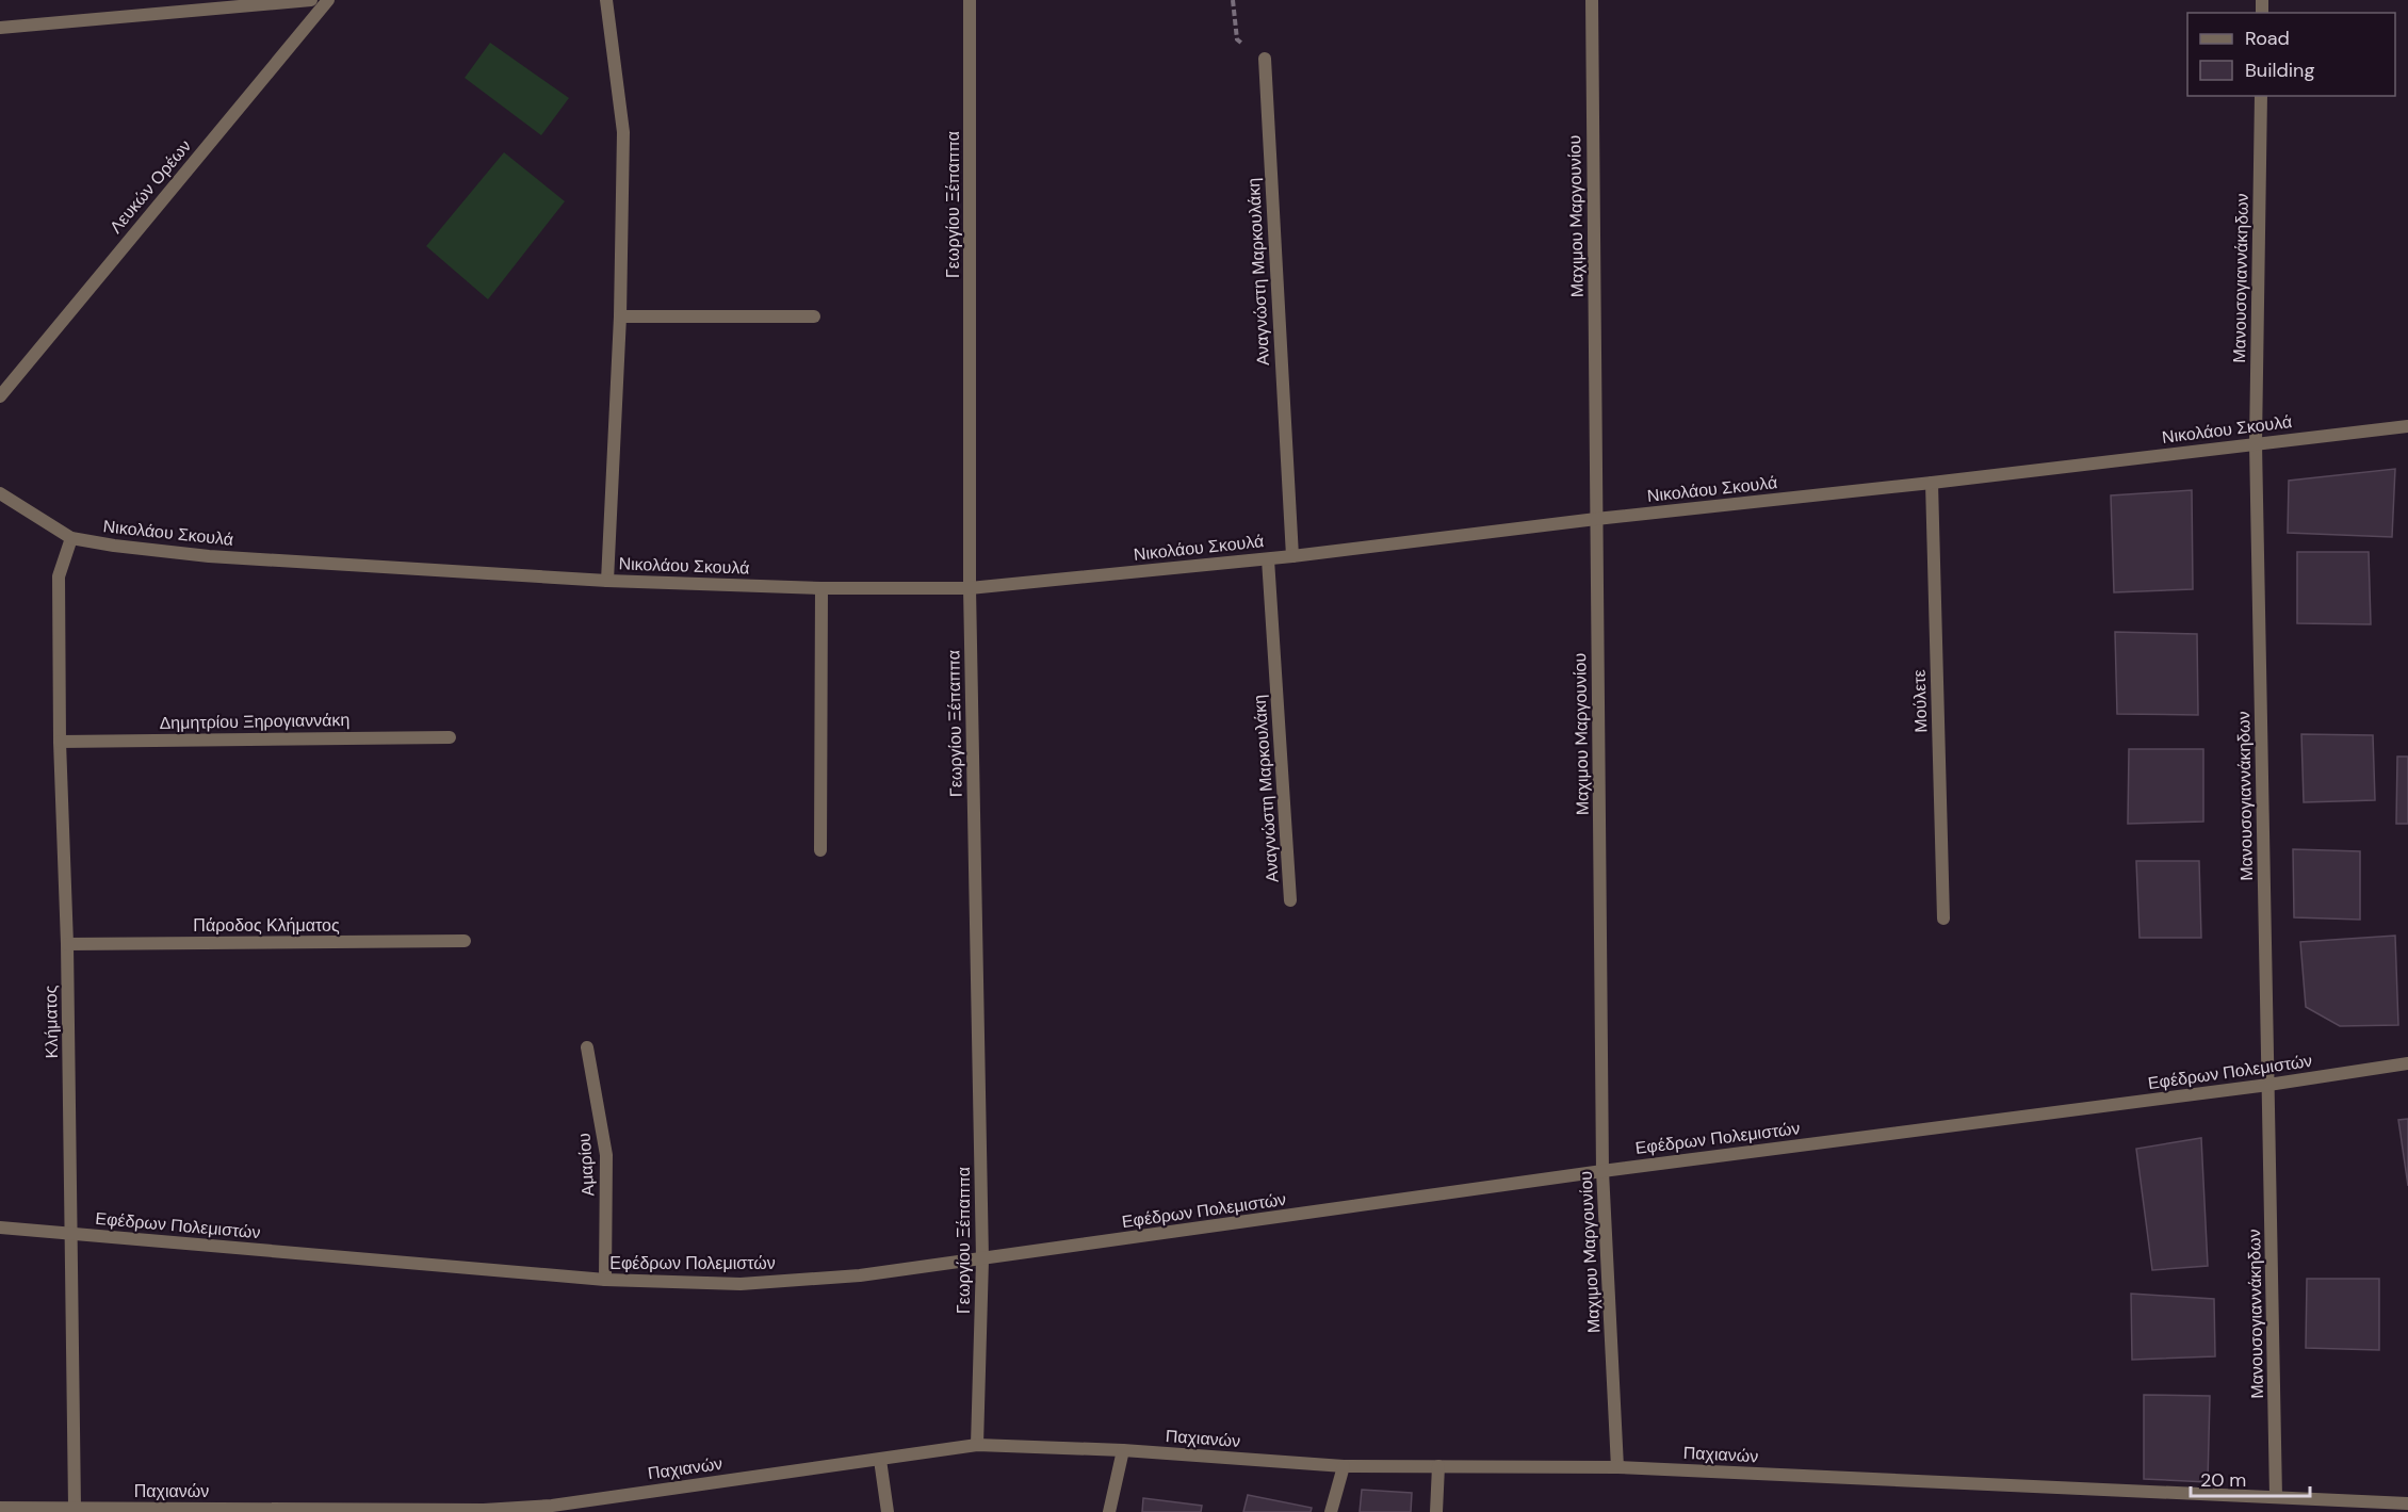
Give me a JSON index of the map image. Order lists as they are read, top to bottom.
{
  "streets": {
    "street": [
      "Λευκών Ορέων",
      "Γεωργίου Ξέπαππα",
      "Μαχιμου Mαργουνίου",
      "Αναγνώστη Μαρκουλάκη",
      "Μανουσογιαννάκηδων",
      "Νικολάου Σκουλά",
      "Μούλετε",
      "Δημητρίου Ξηρογιαννάκη",
      "Πάροδος Κλήματος",
      "Κλήματος",
      "Εφέδρων Πολεμιστών",
      "Αμαρίου",
      "Παχιανών"
    ]
  },
  "crossings": [
    ["Γεωργίου Ξέπαππα", "Νικολάου Σκουλά"],
    ["Γεωργίου Ξέπαππα", "Εφέδρων Πολεμιστών"],
    ["Γεωργίου Ξέπαππα", "Παχιανών"],
    ["Μαχιμου Mαργουνίου", "Νικολάου Σκουλά"],
    ["Μαχιμου Mαργουνίου", "Εφέδρων Πολεμιστών"],
    ["Μαχιμου Mαργουνίου", "Παχιανών"],
    ["Αναγνώστη Μαρκουλάκη", "Νικολάου Σκουλά"],
    ["Μανουσογιαννάκηδων", "Νικολάου Σκουλά"],
    ["Μανουσογιαννάκηδων", "Εφέδρων Πολεμιστών"],
    ["Μανουσογιαννάκηδων", "Παχιανών"],
    ["Νικολάου Σκουλά", "Μούλετε"],
    ["Νικολάου Σκουλά", "Κλήματος"],
    ["Δημητρίου Ξηρογιαννάκη", "Κλήματος"],
    ["Πάροδος Κλήματος", "Κλήματος"],
    ["Κλήματος", "Εφέδρων Πολεμιστών"],
    ["Κλήματος", "Παχιανών"],
    ["Εφέδρων Πολεμιστών", "Αμαρίου"]
  ],
  "legend": ["Road", "Building"],
  "scale_bar": "20 m"
}
